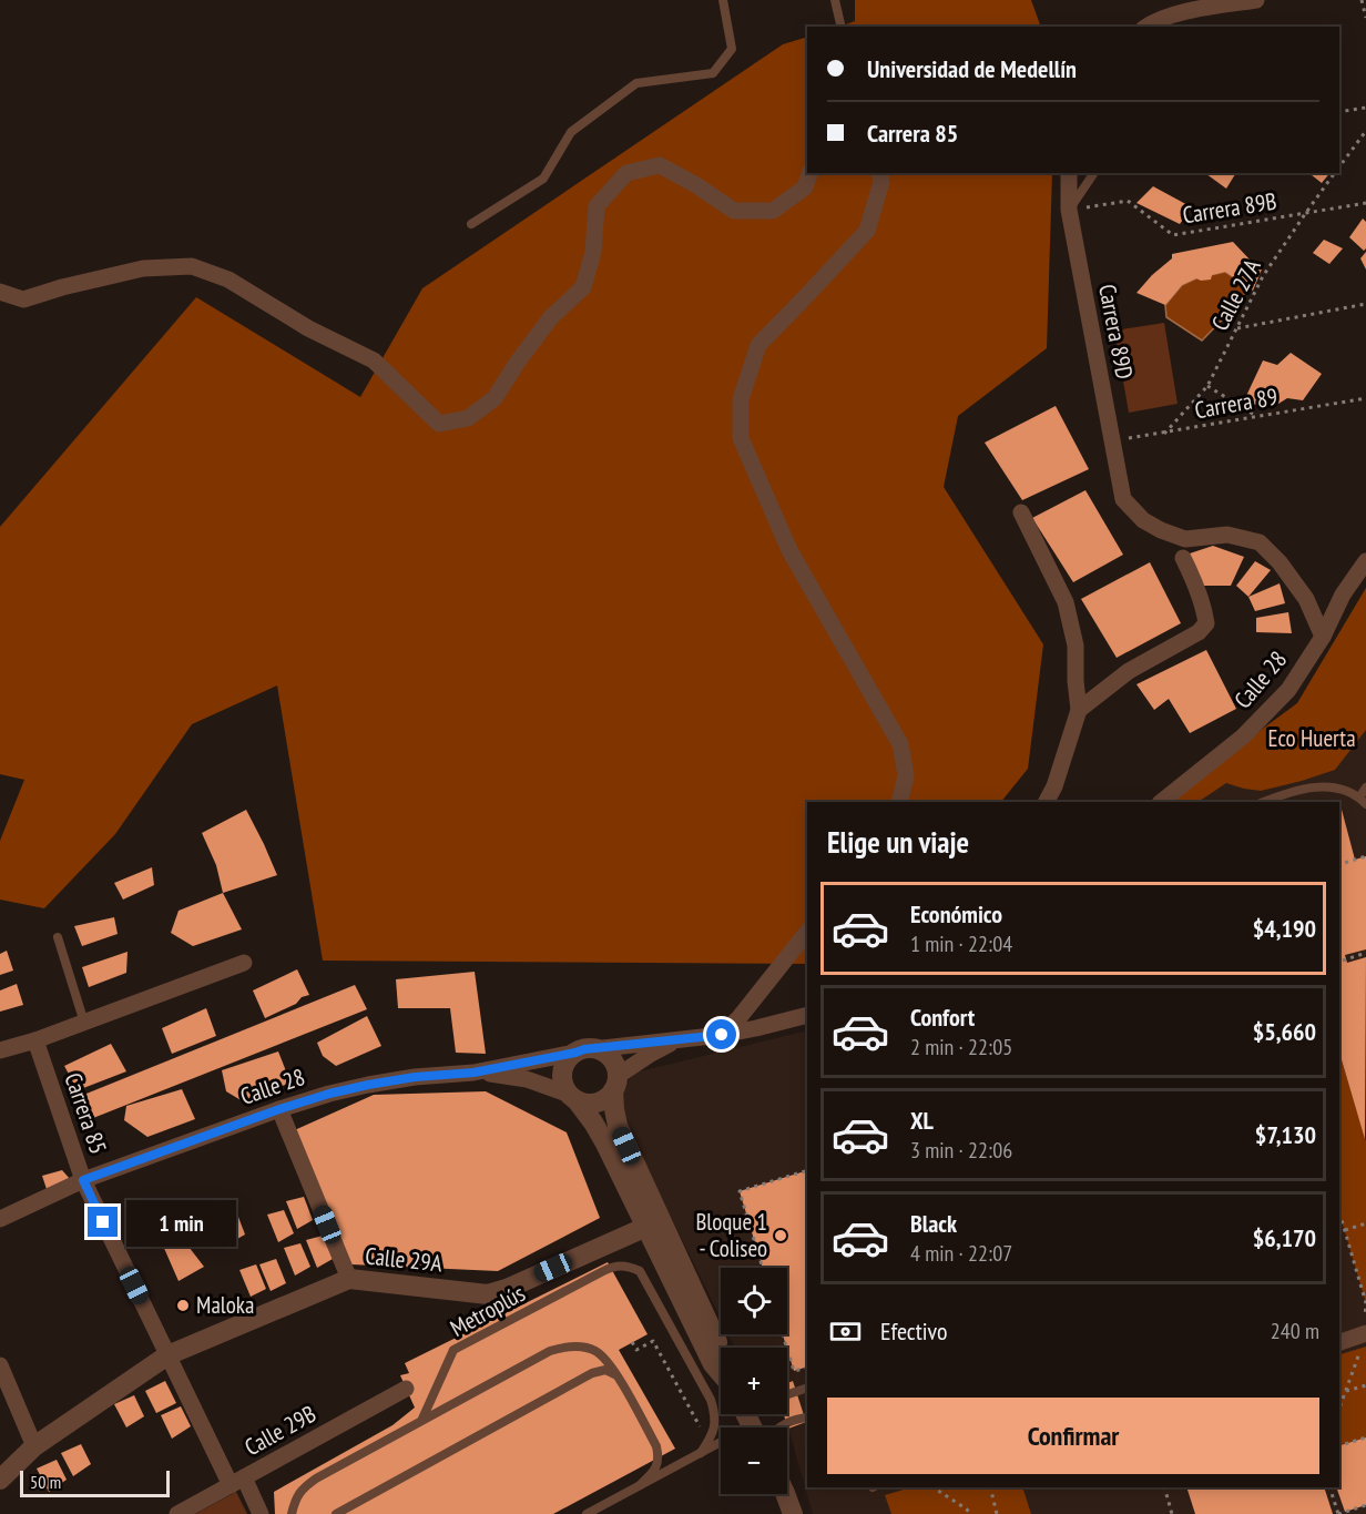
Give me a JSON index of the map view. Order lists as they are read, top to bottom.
{
  "streets": {
    "street": [
      "Carrera 89D",
      "Calle 28",
      "Carrera 85",
      "Calle 29A",
      "Calle 29B"
    ],
    "lane": ["Metroplús"],
    "path": ["Carrera 89B", "Calle 27A", "Carrera 89"]
  },
  "crossings": [
    ["Carrera 89B", "Calle 27A"],
    ["Carrera 89B", "Carrera 89D"],
    ["Calle 27A", "Carrera 89"],
    ["Carrera 89D", "Carrera 89"],
    ["Carrera 89D", "Calle 28"],
    ["Calle 28", "Carrera 85"],
    ["Carrera 85", "Calle 29A"],
    ["Carrera 85", "Calle 29B"]
  ],
  "parks": ["Eco Huerta"],
  "places": ["Bloque 1 - Coliseo", "Maloka"],
  "scale_bar": "50 m",
  "page": {
    "banner": ["Universidad de Medellín", "Carrera 85"],
    "heading": "Elige un viaje",
    "list": [
      {
        "name": "Económico",
        "note": "1 min · 22:04",
        "value": "$4,190"
      },
      {
        "name": "Confort",
        "note": "2 min · 22:05",
        "value": "$5,660"
      },
      {
        "name": "XL",
        "note": "3 min · 22:06",
        "value": "$7,130"
      },
      {
        "name": "Black",
        "note": "4 min · 22:07",
        "value": "$6,170"
      }
    ],
    "bubble": "1 min",
    "map_buttons": ["+", "−"],
    "pay": ["Efectivo", "240 m"],
    "buttons": "Confirmar",
    "scale": "50 m"
  }
}
